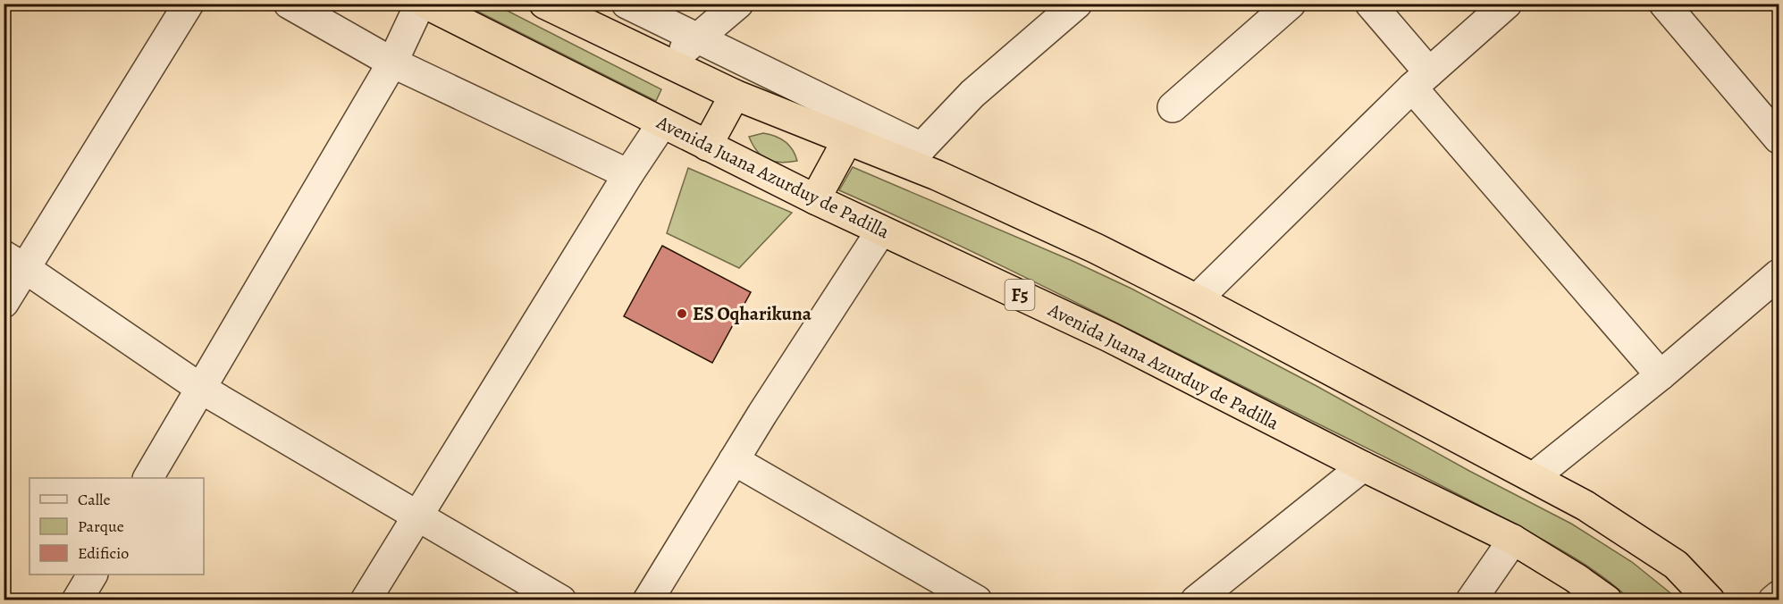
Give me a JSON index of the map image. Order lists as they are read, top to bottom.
{
  "streets": {
    "highway": ["Avenida Juana Azurduy de Padilla", "F5"]
  },
  "places": ["ES Oqharikuna"],
  "legend": ["Calle", "Parque", "Edificio"]
}
